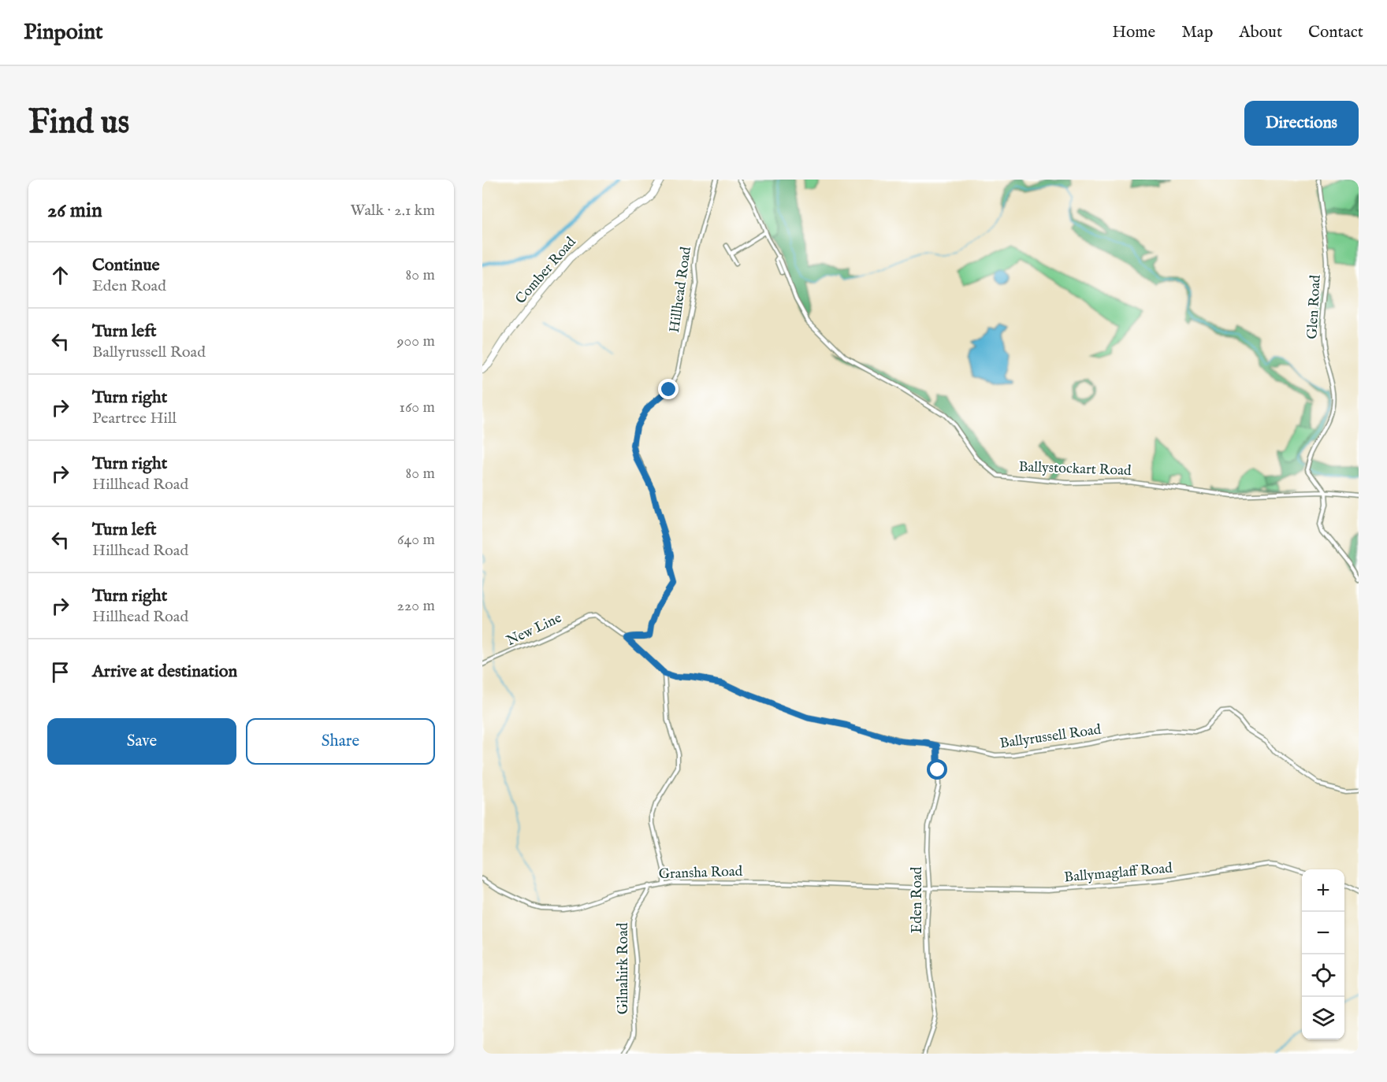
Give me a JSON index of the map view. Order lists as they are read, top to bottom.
{
  "streets": {
    "highway": ["Comber Road"],
    "street": [
      "Hillhead Road",
      "Glen Road",
      "Ballystockart Road",
      "New Line",
      "Ballyrussell Road",
      "Gransha Road",
      "Ballymaglaff Road",
      "Eden Road",
      "Gilnahirk Road"
    ]
  },
  "crossings": [
    ["Hillhead Road", "New Line"],
    ["Glen Road", "Ballystockart Road"],
    ["Ballyrussell Road", "Eden Road"],
    ["Gransha Road", "Ballymaglaff Road"],
    ["Gransha Road", "Eden Road"],
    ["Gransha Road", "Gilnahirk Road"],
    ["Ballymaglaff Road", "Eden Road"]
  ],
  "page": {
    "header": "Pinpoint",
    "nav": [
      "Home",
      "Map",
      "About",
      "Contact"
    ],
    "buttons": [
      "Directions",
      ["Save", "Share"]
    ],
    "title": "Find us",
    "heading": ["26 min", "Walk · 2.1 km"],
    "list": [
      ["Continue", "Eden Road", "80 m"],
      ["Turn left", "Ballyrussell Road", "900 m"],
      ["Turn right", "Peartree Hill", "160 m"],
      ["Turn right", "Hillhead Road", "80 m"],
      ["Turn left", "Hillhead Road", "640 m"],
      ["Turn right", "Hillhead Road", "220 m"],
      "Arrive at destination"
    ],
    "map_buttons": ["+", "−"]
  }
}
